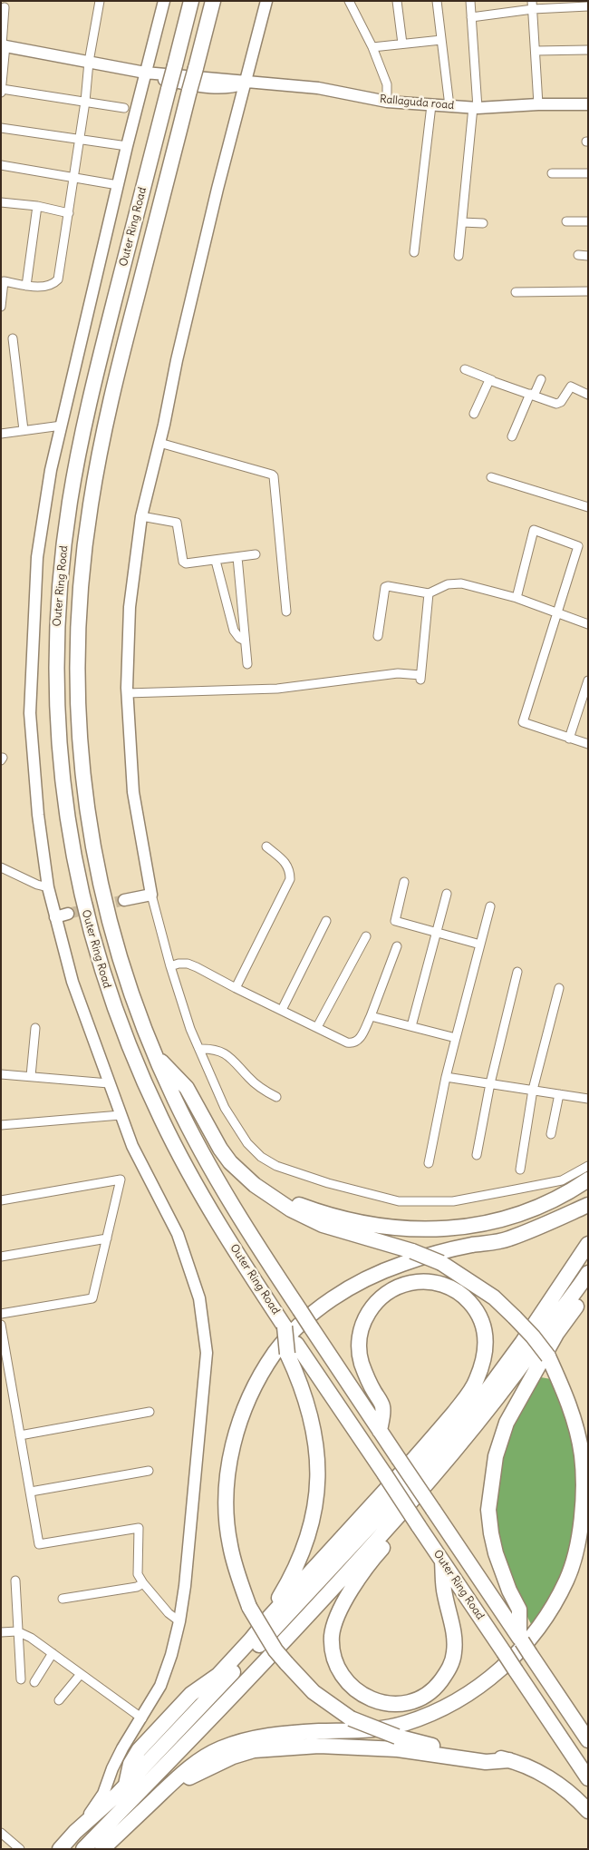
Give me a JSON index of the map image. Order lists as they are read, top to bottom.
{
  "streets": {
    "highway": ["Outer Ring Road"],
    "street": ["Rallaguda road"]
  }
}
